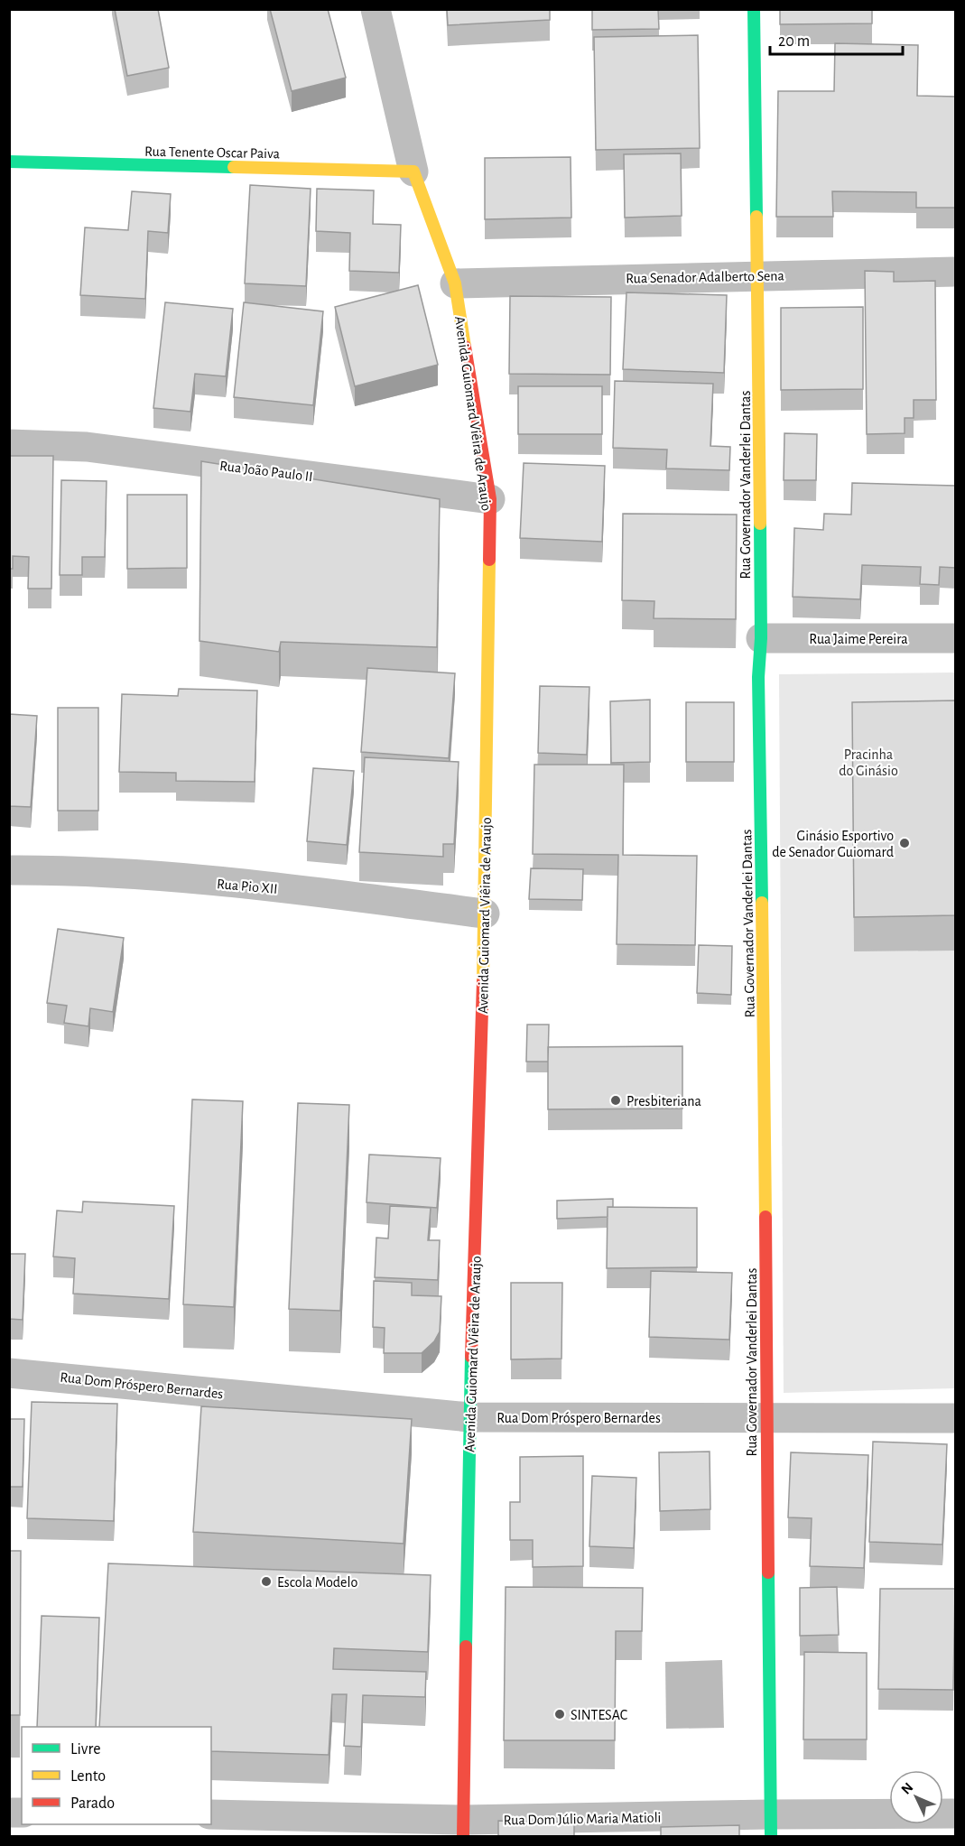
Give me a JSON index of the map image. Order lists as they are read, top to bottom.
{
  "streets": {
    "street": [
      "Rua Tenente Oscar Paiva",
      "Rua Senador Adalberto Sena",
      "Avenida Guiomard Viêira de Araujo",
      "Rua João Paulo II",
      "Rua Governador Vanderlei Dantas",
      "Rua Jaime Pereira",
      "Rua Pio XII",
      "Rua Dom Próspero Bernardes",
      "Rua Dom Júlio Maria Matioli"
    ]
  },
  "crossings": [
    ["Rua Tenente Oscar Paiva", "Avenida Guiomard Viêira de Araujo"],
    ["Rua Senador Adalberto Sena", "Avenida Guiomard Viêira de Araujo"],
    ["Rua Senador Adalberto Sena", "Rua Governador Vanderlei Dantas"],
    ["Avenida Guiomard Viêira de Araujo", "Rua João Paulo II"],
    ["Avenida Guiomard Viêira de Araujo", "Rua Pio XII"],
    ["Avenida Guiomard Viêira de Araujo", "Rua Dom Próspero Bernardes"],
    ["Avenida Guiomard Viêira de Araujo", "Rua Dom Júlio Maria Matioli"],
    ["Rua Governador Vanderlei Dantas", "Rua Jaime Pereira"],
    ["Rua Governador Vanderlei Dantas", "Rua Dom Próspero Bernardes"],
    ["Rua Governador Vanderlei Dantas", "Rua Dom Júlio Maria Matioli"]
  ],
  "parks": ["Pracinha do Ginásio"],
  "places": [
    "Ginásio Esportivo de Senador Guiomard",
    "Presbiteriana",
    "Escola Modelo",
    "SINTESAC"
  ],
  "legend": ["Livre", "Lento", "Parado"],
  "scale_bar": "20 m",
  "north": "top left"
}
